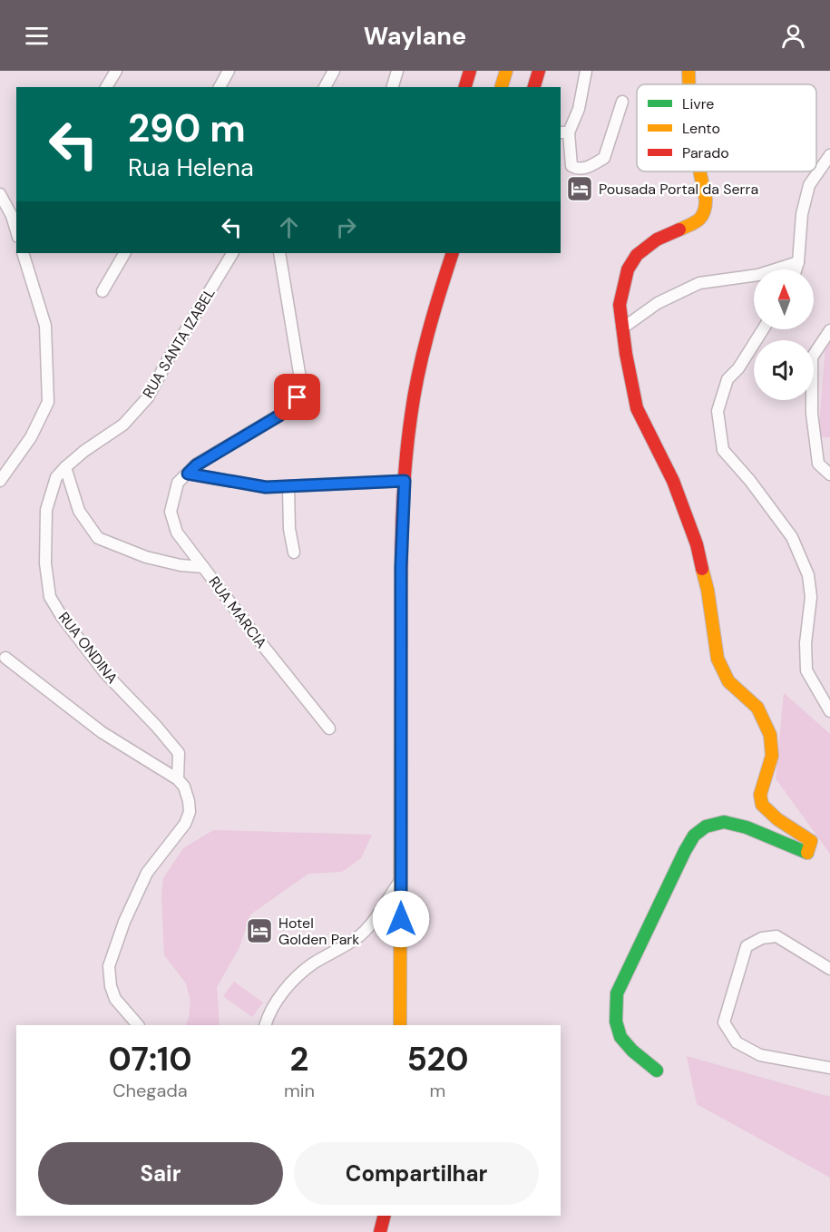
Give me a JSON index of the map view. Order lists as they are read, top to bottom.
{
  "streets": {
    "street": ["RUA SANTA IZABEL", "RUA MARCIA", "RUA ONDINA"]
  },
  "crossings": [
    ["RUA SANTA IZABEL", "RUA MARCIA"],
    ["RUA SANTA IZABEL", "RUA ONDINA"],
    ["RUA MARCIA", "RUA ONDINA"]
  ],
  "places": {
    "hotel": ["Pousada Portal da Serra", "Hotel Golden Park"]
  },
  "legend": ["Livre", "Lento", "Parado"],
  "north": "top",
  "page": {
    "header": "Waylane",
    "turn": ["290 m", "Rua Helena"],
    "eta": [
      "07:10",
      "Chegada",
      "2",
      "min",
      "520",
      "m"
    ],
    "buttons": ["Sair", "Compartilhar"]
  }
}
